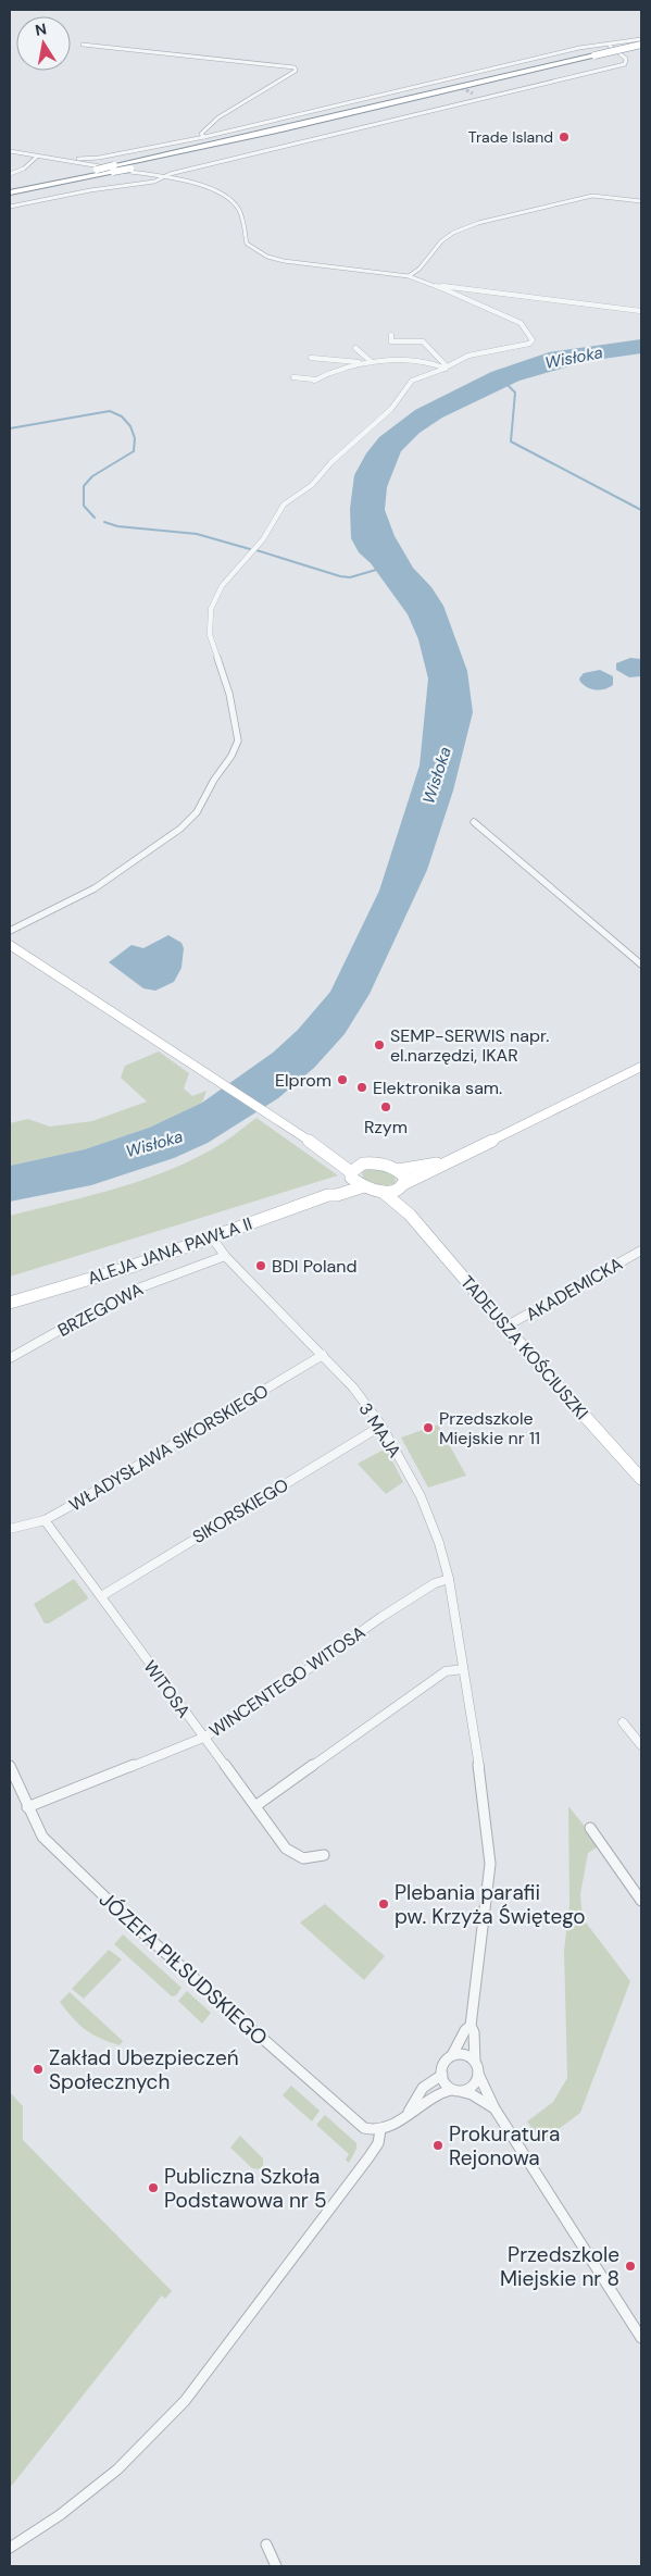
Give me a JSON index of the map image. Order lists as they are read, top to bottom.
{
  "streets": {
    "street": [
      "ALEJA JANA PAWŁA II",
      "AKADEMICKA",
      "BRZEGOWA",
      "TADEUSZA KOŚCIUSZKI",
      "3 MAJA",
      "WŁADYSŁAWA SIKORSKIEGO",
      "SIKORSKIEGO",
      "WINCENTEGO WITOSA",
      "WITOSA",
      "JÓZEFA PIŁSUDSKIEGO"
    ]
  },
  "crossings": [
    ["ALEJA JANA PAWŁA II", "3 MAJA"],
    ["AKADEMICKA", "TADEUSZA KOŚCIUSZKI"],
    ["BRZEGOWA", "3 MAJA"],
    ["3 MAJA", "WŁADYSŁAWA SIKORSKIEGO"],
    ["3 MAJA", "SIKORSKIEGO"],
    ["3 MAJA", "WINCENTEGO WITOSA"],
    ["WŁADYSŁAWA SIKORSKIEGO", "WITOSA"],
    ["SIKORSKIEGO", "WITOSA"],
    ["WINCENTEGO WITOSA", "WITOSA"],
    ["WINCENTEGO WITOSA", "JÓZEFA PIŁSUDSKIEGO"]
  ],
  "water": ["Wisłoka"],
  "places": [
    "Trade Island",
    "SEMP-SERWIS napr. el.narzędzi, IKAR",
    "Elprom",
    "Elektronika sam.",
    "Rzym",
    "BDI Poland",
    "Przedszkole Miejskie nr 11",
    "Plebania parafii pw. Krzyża Świętego",
    "Zakład Ubezpieczeń Społecznych",
    "Prokuratura Rejonowa",
    "Publiczna Szkoła Podstawowa nr 5",
    "Przedszkole Miejskie nr 8"
  ],
  "north": "top"
}
